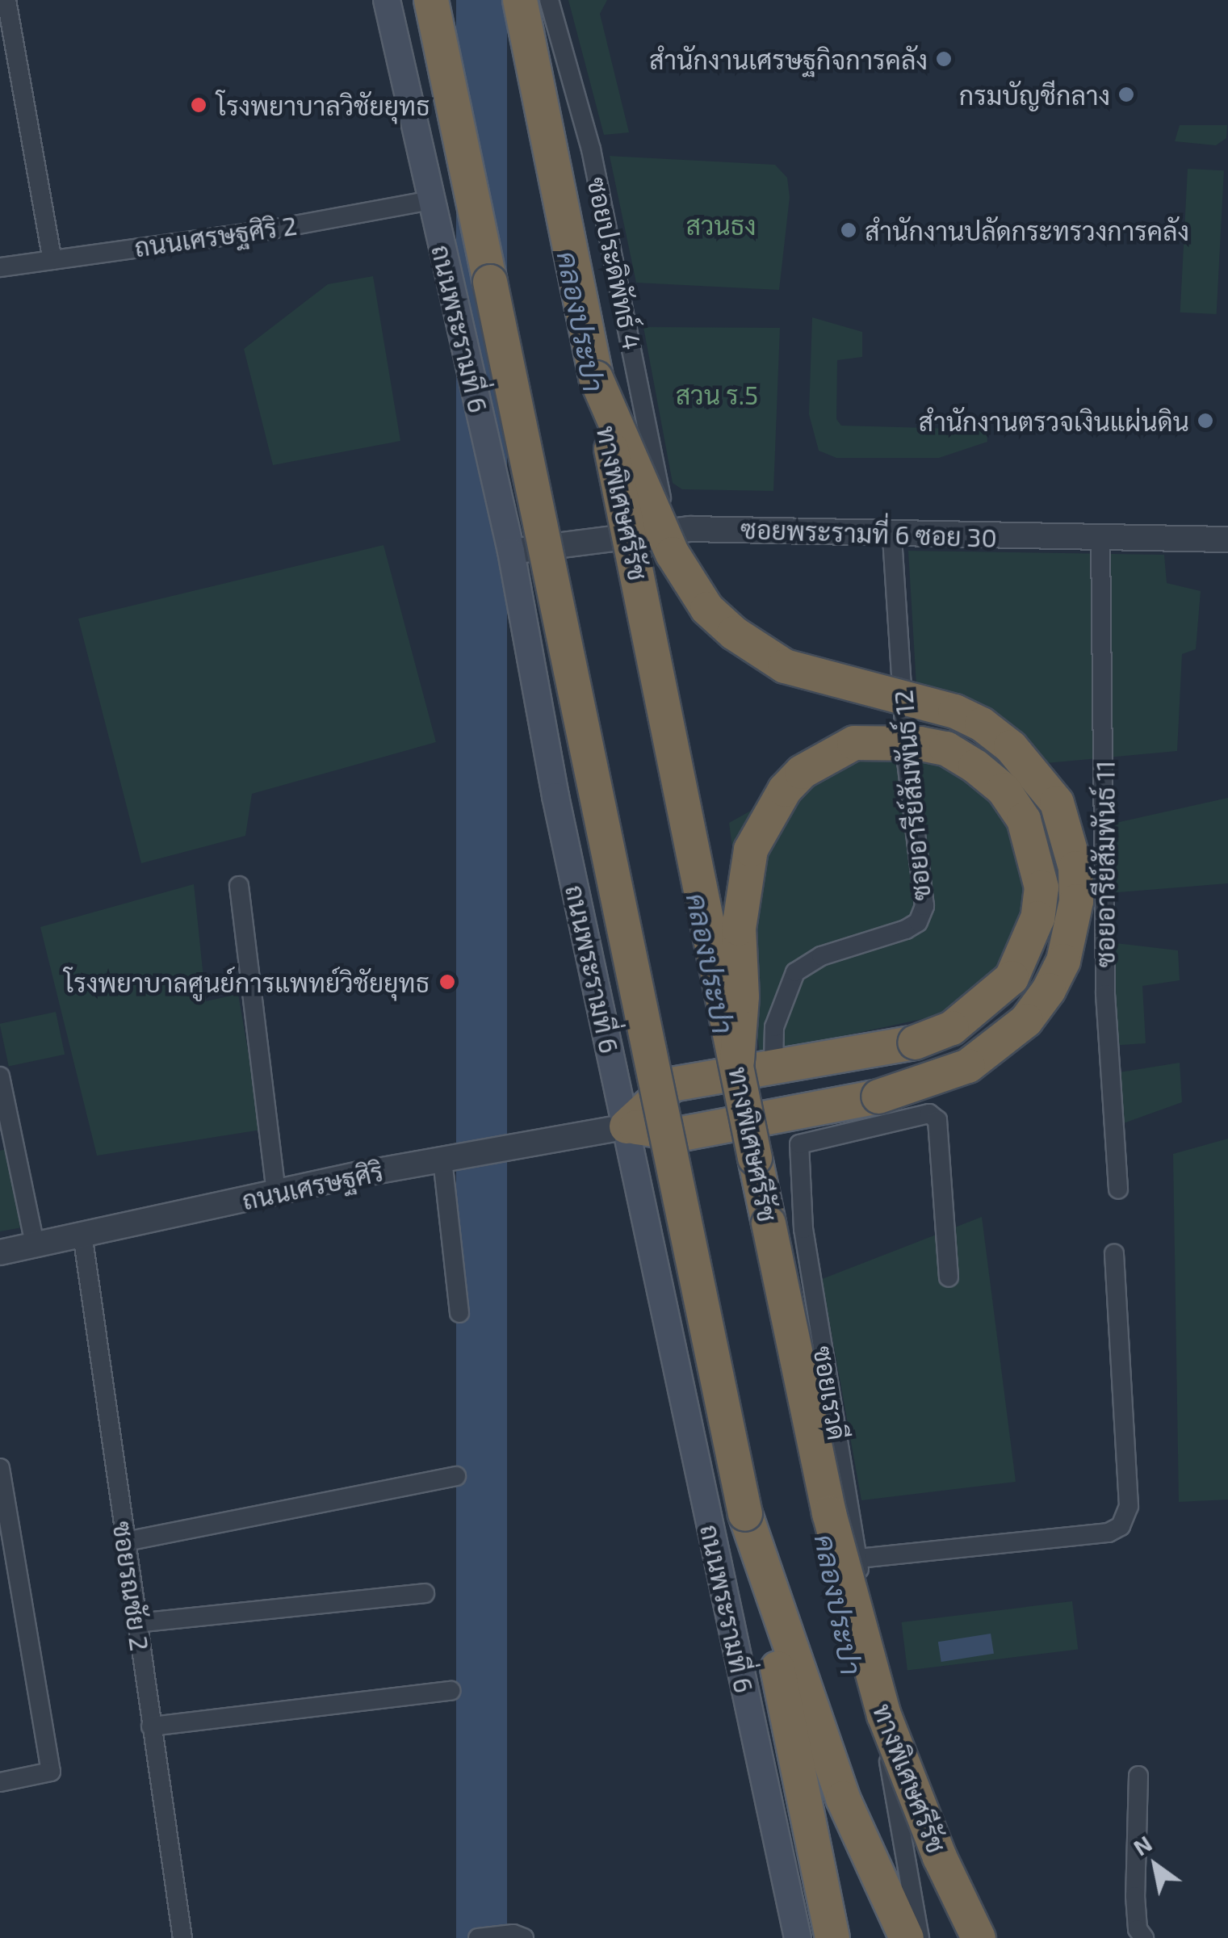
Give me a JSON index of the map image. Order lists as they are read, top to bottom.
{
  "streets": {
    "highway": ["ทางพิเศษศรีรัช"],
    "main road": ["ถนนพระรามที่ 6"],
    "street": [
      "ถนนเศรษฐศิริ 2",
      "ซอยประดิพัทธ์ 4",
      "ซอยพระรามที่ 6 ซอย 30",
      "ซอยอารีย์สัมพันธ์ 12",
      "ซอยอารีย์สัมพันธ์ 11",
      "ถนนเศรษฐศิริ",
      "ซอยเรวดี",
      "ซอยรณชัย 2"
    ]
  },
  "crossings": [
    ["ถนนเศรษฐศิริ 2", "ถนนพระรามที่ 6"],
    ["ซอยประดิพัทธ์ 4", "ซอยพระรามที่ 6 ซอย 30"],
    ["ถนนพระรามที่ 6", "ซอยพระรามที่ 6 ซอย 30"],
    ["ถนนพระรามที่ 6", "ถนนเศรษฐศิริ"],
    ["ทางพิเศษศรีรัช", "ซอยอารีย์สัมพันธ์ 12"],
    ["ซอยพระรามที่ 6 ซอย 30", "ซอยอารีย์สัมพันธ์ 12"],
    ["ซอยพระรามที่ 6 ซอย 30", "ซอยอารีย์สัมพันธ์ 11"],
    ["ถนนเศรษฐศิริ", "ซอยรณชัย 2"]
  ],
  "water": ["คลองประปา"],
  "parks": ["สวนธง", "สวน ร.5"],
  "places": [
    "สำนักงานเศรษฐกิจการคลัง",
    "กรมบัญชีกลาง",
    "โรงพยาบาลวิชัยยุทธ",
    "สำนักงานปลัดกระทรวงการคลัง",
    "สำนักงานตรวจเงินแผ่นดิน",
    "โรงพยาบาลศูนย์การแพทย์วิชัยยุทธ"
  ],
  "north": "top left"
}
